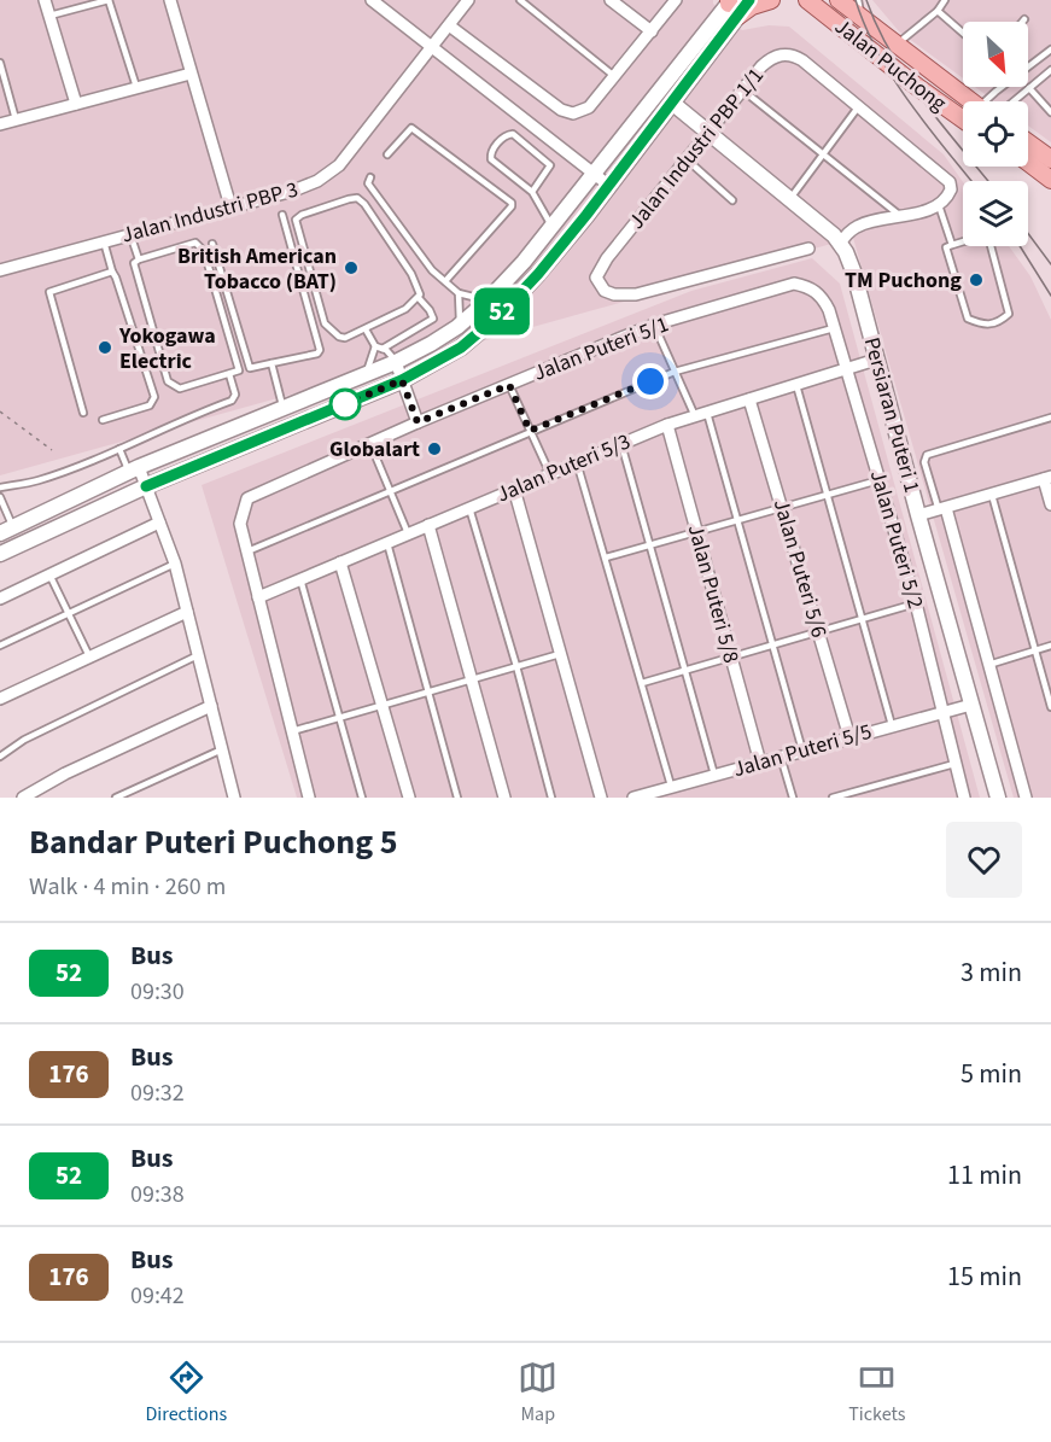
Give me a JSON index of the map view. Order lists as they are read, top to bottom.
{
  "streets": {
    "main road": ["Jalan Puchong", "Persiaran Puteri 1"],
    "street": [
      "Jalan Industri PBP 1/1",
      "Jalan Industri PBP 3",
      "Jalan Puteri 5/1",
      "Jalan Puteri 5/3",
      "Jalan Puteri 5/2",
      "Jalan Puteri 5/6",
      "Jalan Puteri 5/8",
      "Jalan Puteri 5/5"
    ]
  },
  "crossings": [
    ["Jalan Industri PBP 1/1", "Persiaran Puteri 1"],
    ["Jalan Puteri 5/1", "Jalan Puteri 5/3"],
    ["Jalan Puteri 5/1", "Jalan Puteri 5/2"],
    ["Persiaran Puteri 1", "Jalan Puteri 5/3"],
    ["Persiaran Puteri 1", "Jalan Puteri 5/5"],
    ["Jalan Puteri 5/3", "Jalan Puteri 5/2"],
    ["Jalan Puteri 5/3", "Jalan Puteri 5/6"],
    ["Jalan Puteri 5/3", "Jalan Puteri 5/8"],
    ["Jalan Puteri 5/2", "Jalan Puteri 5/5"],
    ["Jalan Puteri 5/6", "Jalan Puteri 5/5"],
    ["Jalan Puteri 5/8", "Jalan Puteri 5/5"]
  ],
  "places": [
    "British American Tobacco (BAT)",
    "TM Puchong",
    "Yokogawa Electric",
    "Globalart"
  ],
  "lines": ["bus line 52"],
  "north": "bottom right",
  "page": {
    "on_map": "52",
    "heading": ["Bandar Puteri Puchong 5", "Walk · 4 min · 260 m"],
    "list": [
      {
        "mark": "52",
        "name": "Bus",
        "note": "09:30",
        "value": "3 min"
      },
      {
        "mark": "176",
        "name": "Bus",
        "note": "09:32",
        "value": "5 min"
      },
      {
        "mark": "52",
        "name": "Bus",
        "note": "09:38",
        "value": "11 min"
      },
      {
        "mark": "176",
        "name": "Bus",
        "note": "09:42",
        "value": "15 min"
      }
    ],
    "tabs": ["Directions", "Map", "Tickets"]
  }
}
